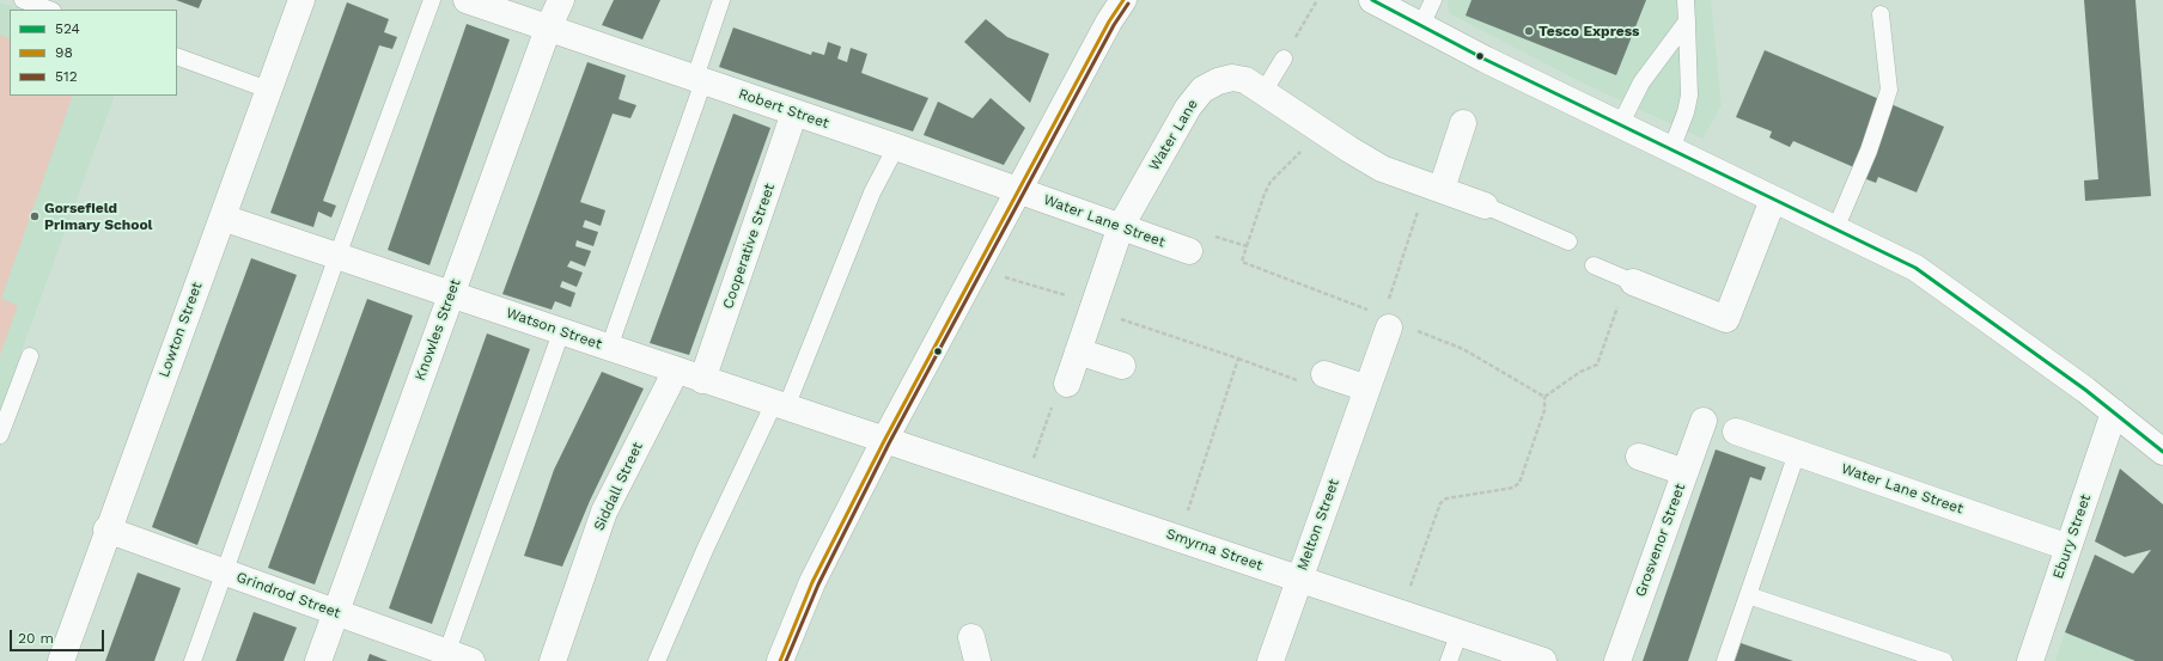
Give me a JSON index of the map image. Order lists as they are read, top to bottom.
{
  "streets": {
    "street": [
      "Robert Street",
      "Water Lane",
      "Water Lane Street",
      "Cooperative Street",
      "Watson Street",
      "Lowton Street",
      "Knowles Street",
      "Siddall Street",
      "Melton Street",
      "Ebury Street",
      "Grosvenor Street",
      "Smyrna Street",
      "Grindrod Street"
    ]
  },
  "crossings": [
    ["Robert Street", "Water Lane Street"],
    ["Robert Street", "Cooperative Street"],
    ["Robert Street", "Knowles Street"],
    ["Water Lane", "Water Lane Street"],
    ["Water Lane Street", "Ebury Street"],
    ["Cooperative Street", "Watson Street"],
    ["Watson Street", "Lowton Street"],
    ["Watson Street", "Knowles Street"],
    ["Watson Street", "Siddall Street"],
    ["Watson Street", "Smyrna Street"],
    ["Lowton Street", "Grindrod Street"],
    ["Knowles Street", "Grindrod Street"],
    ["Melton Street", "Smyrna Street"]
  ],
  "places": ["Tesco Express", "Gorsefield Primary School"],
  "lines": ["transit line 524", "transit line 98", "transit line 512"],
  "legend": ["524", "98", "512"],
  "scale_bar": "20 m"
}
